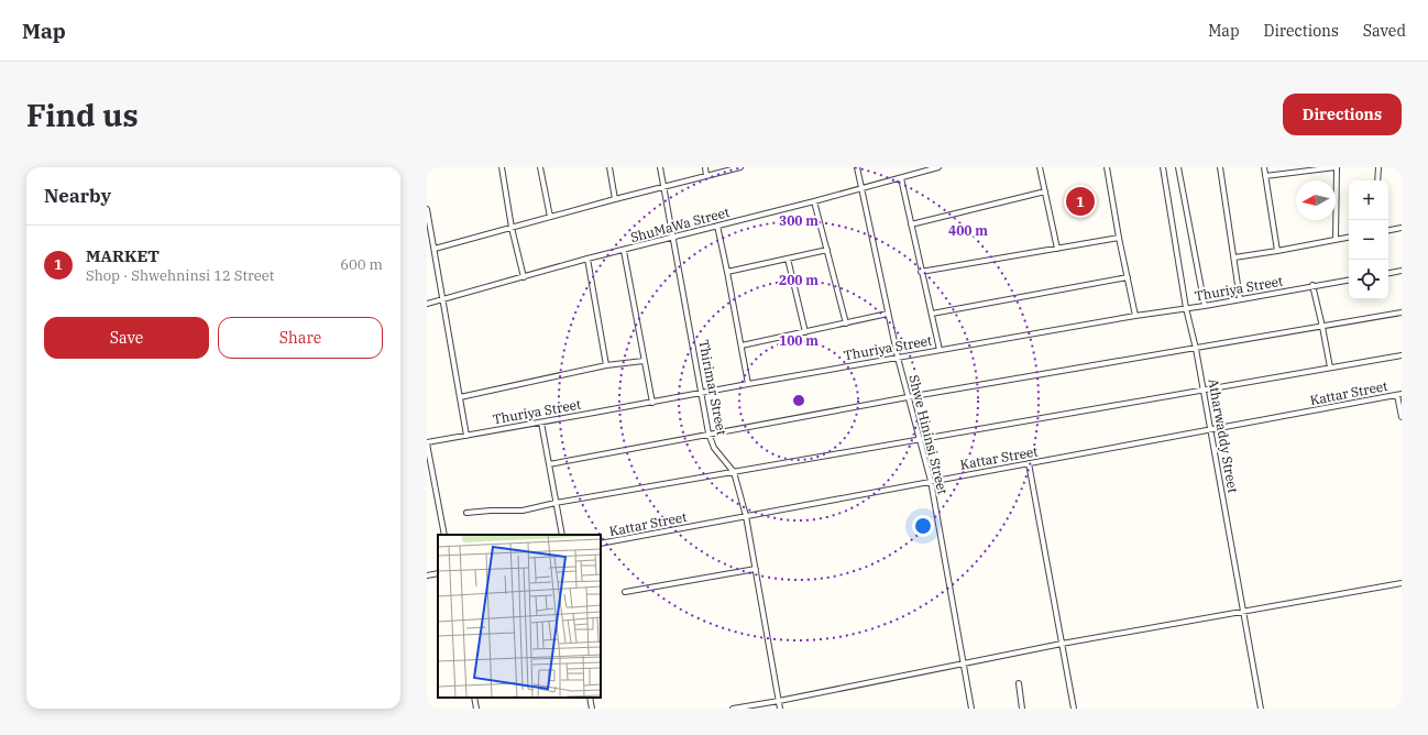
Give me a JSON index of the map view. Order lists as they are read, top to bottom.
{
  "streets": {
    "street": [
      "ShuMaWa Street",
      "Thuriya Street",
      "Thirimar Street",
      "Kattar Street",
      "Shwe Hininsi Street",
      "Atharwaddy Street"
    ]
  },
  "crossings": [
    ["ShuMaWa Street", "Thirimar Street"],
    ["ShuMaWa Street", "Shwe Hininsi Street"],
    ["Thuriya Street", "Thirimar Street"],
    ["Thuriya Street", "Shwe Hininsi Street"],
    ["Thuriya Street", "Atharwaddy Street"],
    ["Thirimar Street", "Kattar Street"],
    ["Kattar Street", "Shwe Hininsi Street"],
    ["Kattar Street", "Atharwaddy Street"]
  ],
  "north": "left",
  "page": {
    "header": "Map",
    "nav": ["Map", "Directions", "Saved"],
    "buttons": [
      "Directions",
      ["Save", "Share"]
    ],
    "title": "Find us",
    "heading": "Nearby",
    "map_buttons": ["+", "−"],
    "pins": "1",
    "list": [
      {
        "mark": "1",
        "name": "MARKET",
        "note": "Shop · Shwehninsi 12 Street",
        "value": "600 m"
      }
    ]
  },
  "rings": [
    "300 m",
    "400 m",
    "200 m",
    "100 m"
  ]
}
